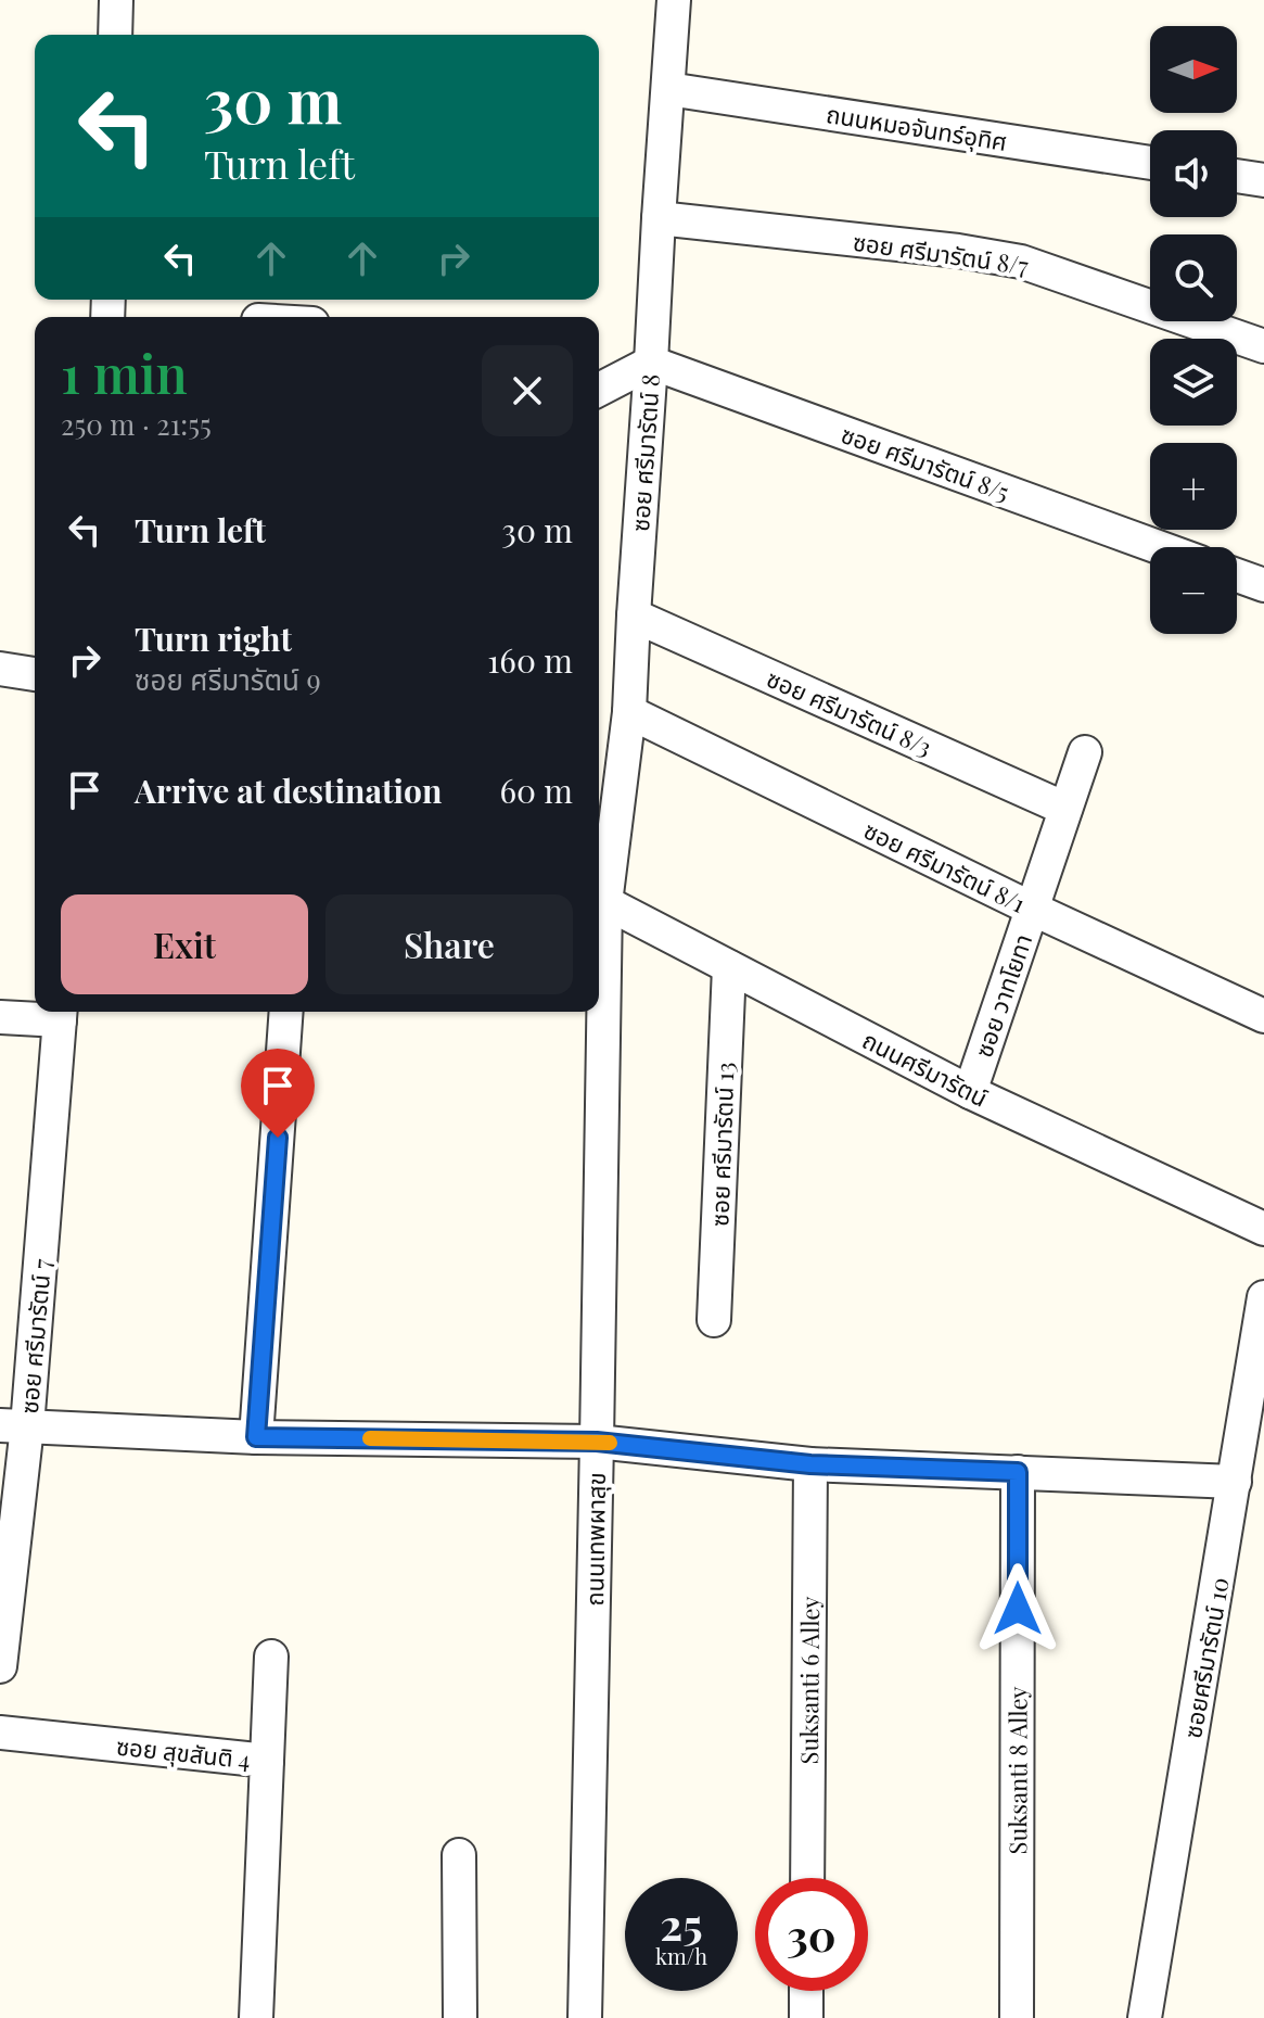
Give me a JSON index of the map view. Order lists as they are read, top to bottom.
{
  "streets": {
    "street": [
      "ถนนหมอจันทร์อุทิศ",
      "ซอย ศรีมารัตน์ 8/7",
      "ซอย ศรีมารัตน์ 8",
      "ซอย ศรีมารัตน์ 8/5",
      "ซอย ศรีมารัตน์ 8/3",
      "ซอย ศรีมารัตน์ 8/1",
      "ซอย วาทโยทา",
      "ถนนศรีมารัตน์",
      "ซอย ศรีมารัตน์ 13",
      "ซอย ศรีมารัตน์ 7",
      "ถนนเทพผาสุข",
      "ซอยศรีมารัตน์ 10",
      "Suksanti 6 Alley",
      "ซอย สุขสันติ 4",
      "Suksanti 8 Alley"
    ]
  },
  "crossings": [
    ["ถนนหมอจันทร์อุทิศ", "ซอย ศรีมารัตน์ 8"],
    ["ซอย ศรีมารัตน์ 8/7", "ซอย ศรีมารัตน์ 8"],
    ["ซอย ศรีมารัตน์ 8", "ซอย ศรีมารัตน์ 8/5"],
    ["ซอย ศรีมารัตน์ 8", "ซอย ศรีมารัตน์ 8/3"],
    ["ซอย ศรีมารัตน์ 8", "ซอย ศรีมารัตน์ 8/1"],
    ["ซอย ศรีมารัตน์ 8", "ถนนศรีมารัตน์"],
    ["ซอย ศรีมารัตน์ 8/3", "ซอย วาทโยทา"],
    ["ซอย ศรีมารัตน์ 8/1", "ซอย วาทโยทา"],
    ["ซอย วาทโยทา", "ถนนศรีมารัตน์"],
    ["ถนนศรีมารัตน์", "ซอย ศรีมารัตน์ 13"]
  ],
  "north": "right",
  "page": {
    "map_buttons": ["+", "−"],
    "turn": ["30 m", "Turn left"],
    "heading": ["1 min", "250 m · 21:55"],
    "list": [
      {
        "name": "Turn left",
        "value": "30 m"
      },
      {
        "name": "Turn right",
        "note": "ซอย ศรีมารัตน์ 9",
        "value": "160 m"
      },
      {
        "name": "Arrive at destination",
        "value": "60 m"
      }
    ],
    "buttons": ["Exit", "Share"],
    "speed": "25 km/h",
    "limit": "30"
  }
}
